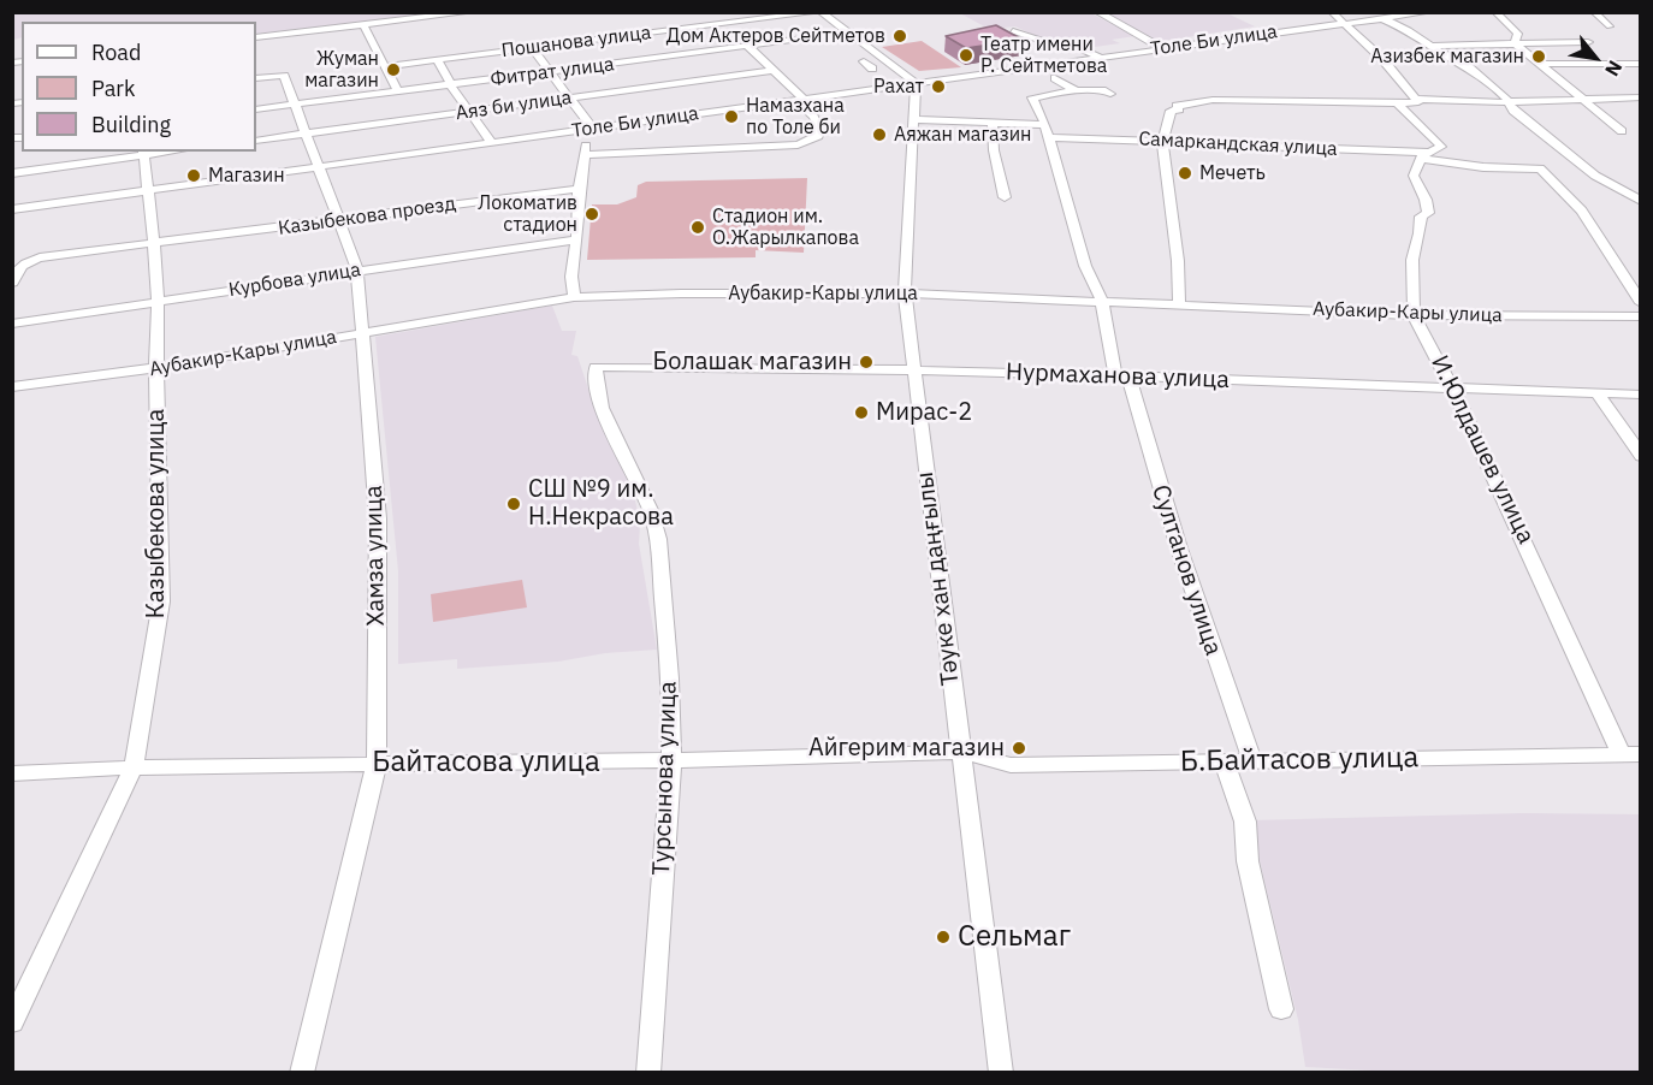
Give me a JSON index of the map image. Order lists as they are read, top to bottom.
{
  "streets": {
    "street": [
      "Толе Би улица",
      "Пошанова улица",
      "Фитрат улица",
      "Аяз би улица",
      "Самаркандская улица",
      "Казыбекова проезд",
      "Курбова улица",
      "Аубакир-Кары улица",
      "Нурмаханова улица",
      "И.Юлдашев улица",
      "Казыбекова улица",
      "Хамза улица",
      "Султанов улица",
      "Тәуке хан даңғылы",
      "Б.Байтасов улица",
      "Байтасова улица",
      "Турсынова улица"
    ]
  },
  "crossings": [
    ["Толе Би улица", "Казыбекова улица"],
    ["Толе Би улица", "Хамза улица"],
    ["Толе Би улица", "Тәуке хан даңғылы"],
    ["Фитрат улица", "Хамза улица"],
    ["Аяз би улица", "Хамза улица"],
    ["Самаркандская улица", "И.Юлдашев улица"],
    ["Самаркандская улица", "Султанов улица"],
    ["Самаркандская улица", "Тәуке хан даңғылы"],
    ["Казыбекова проезд", "Казыбекова улица"],
    ["Казыбекова проезд", "Хамза улица"],
    ["Курбова улица", "Казыбекова улица"],
    ["Курбова улица", "Хамза улица"],
    ["Аубакир-Кары улица", "И.Юлдашев улица"],
    ["Аубакир-Кары улица", "Казыбекова улица"],
    ["Аубакир-Кары улица", "Хамза улица"],
    ["Аубакир-Кары улица", "Султанов улица"],
    ["Аубакир-Кары улица", "Тәуке хан даңғылы"],
    ["Нурмаханова улица", "И.Юлдашев улица"],
    ["Нурмаханова улица", "Султанов улица"],
    ["Нурмаханова улица", "Тәуке хан даңғылы"],
    ["Нурмаханова улица", "Турсынова улица"],
    ["И.Юлдашев улица", "Б.Байтасов улица"],
    ["Казыбекова улица", "Байтасова улица"],
    ["Хамза улица", "Байтасова улица"],
    ["Султанов улица", "Б.Байтасов улица"],
    ["Тәуке хан даңғылы", "Б.Байтасов улица"],
    ["Тәуке хан даңғылы", "Байтасова улица"],
    ["Б.Байтасов улица", "Байтасова улица"],
    ["Байтасова улица", "Турсынова улица"]
  ],
  "places": [
    "Дом Актеров Сейтметов",
    "Театр имени Р. Сейтметова",
    "Азизбек магазин",
    "Жуман магазин",
    "Рахат",
    "Намазхана по Толе би",
    "Аяжан магазин",
    "Мечеть",
    "Магазин",
    "Локоматив стадион",
    "Стадион им. О.Жарылкапова",
    "Болашак магазин",
    "Мирас-2",
    "СШ №9 им. Н.Некрасова",
    "Айгерим магазин",
    "Сельмаг"
  ],
  "legend": ["Road", "Park", "Building"],
  "north": "bottom right"
}
